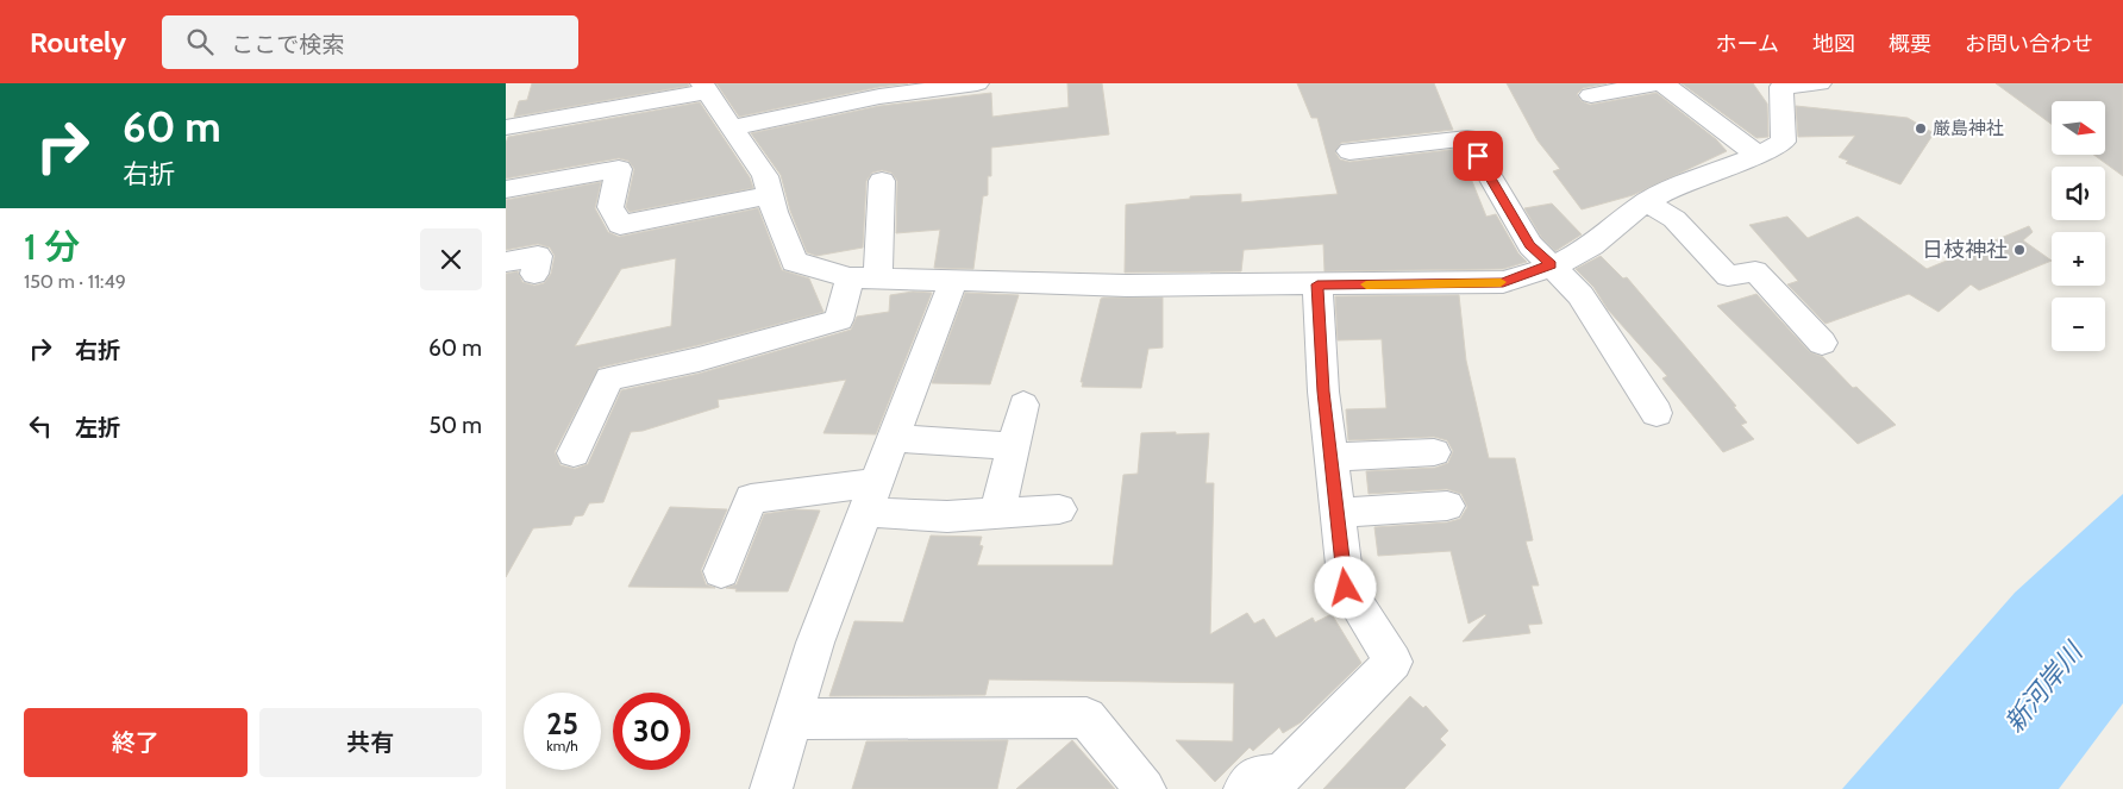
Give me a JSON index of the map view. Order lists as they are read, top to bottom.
{
  "water": ["新河岸川"],
  "places": ["厳島神社", "日枝神社"],
  "north": "right",
  "page": {
    "header": "Routely",
    "search": "ここで検索",
    "nav": [
      "ホーム",
      "地図",
      "概要",
      "お問い合わせ"
    ],
    "turn": ["60 m", "右折"],
    "map_buttons": ["+", "−"],
    "heading": ["1 分", "150 m · 11:49"],
    "list": [
      {
        "name": "右折",
        "value": "60 m"
      },
      {
        "name": "左折",
        "value": "50 m"
      }
    ],
    "speed": "25 km/h",
    "limit": "30",
    "buttons": ["終了", "共有"]
  }
}
